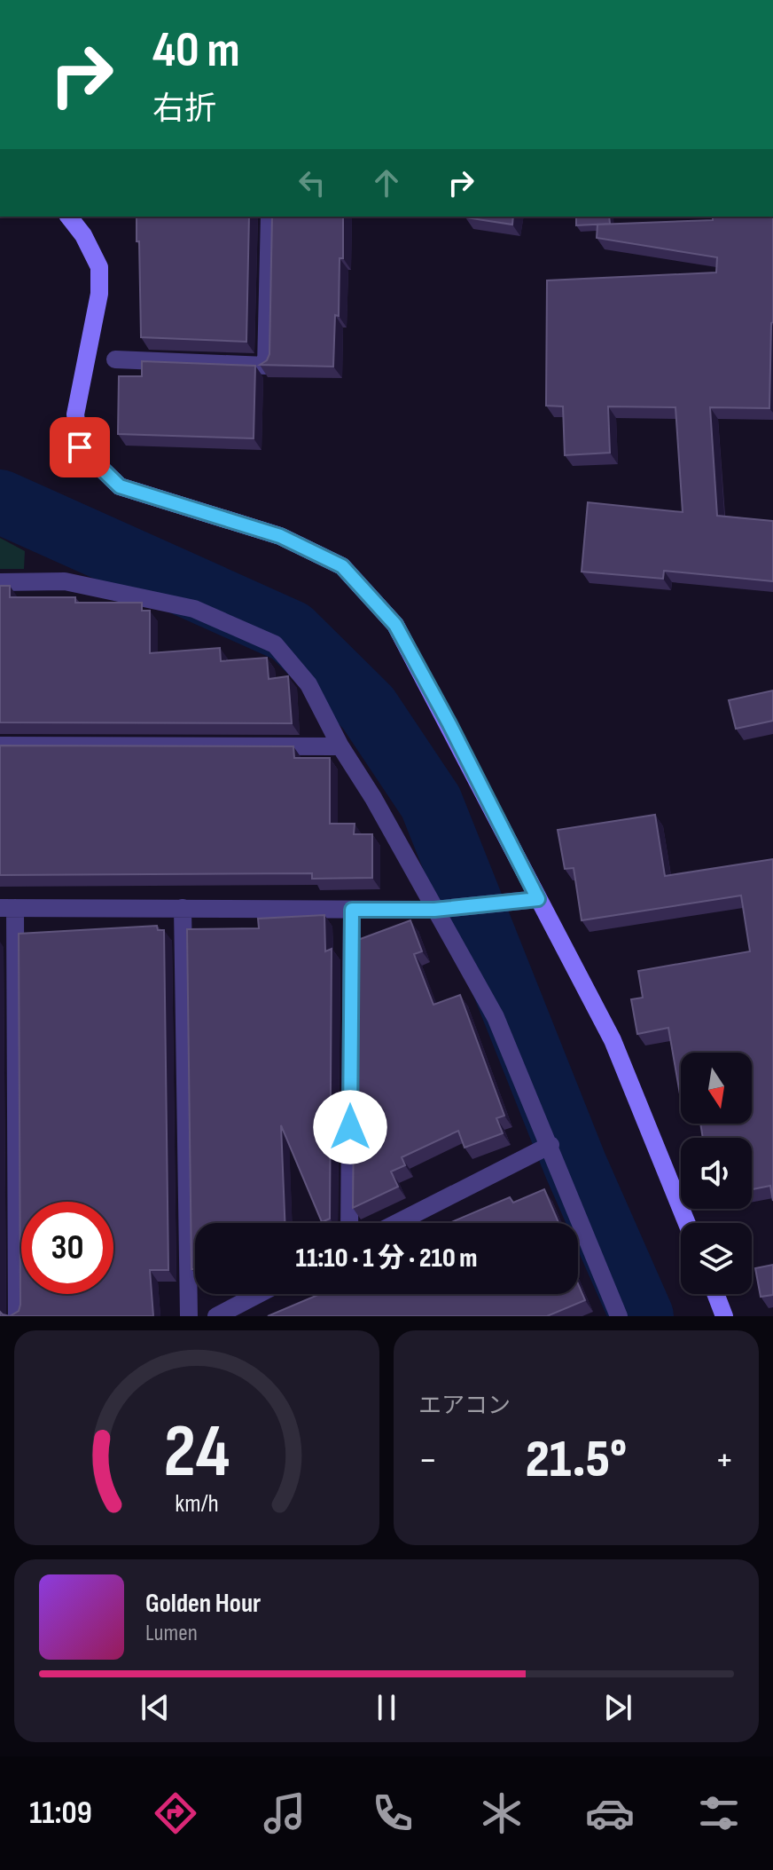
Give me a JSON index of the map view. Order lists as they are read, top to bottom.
{
  "north": "bottom",
  "page": {
    "turn": ["40 m", "右折"],
    "limit": "30",
    "trip": "11:10 · 1 分 · 210 m",
    "tile": "エアコン",
    "heat": ["−", "21.5°", "+"],
    "song": ["Golden Hour", "Lumen"],
    "tabs": "11:09",
    "gauge": ["24", "km/h"]
  }
}
